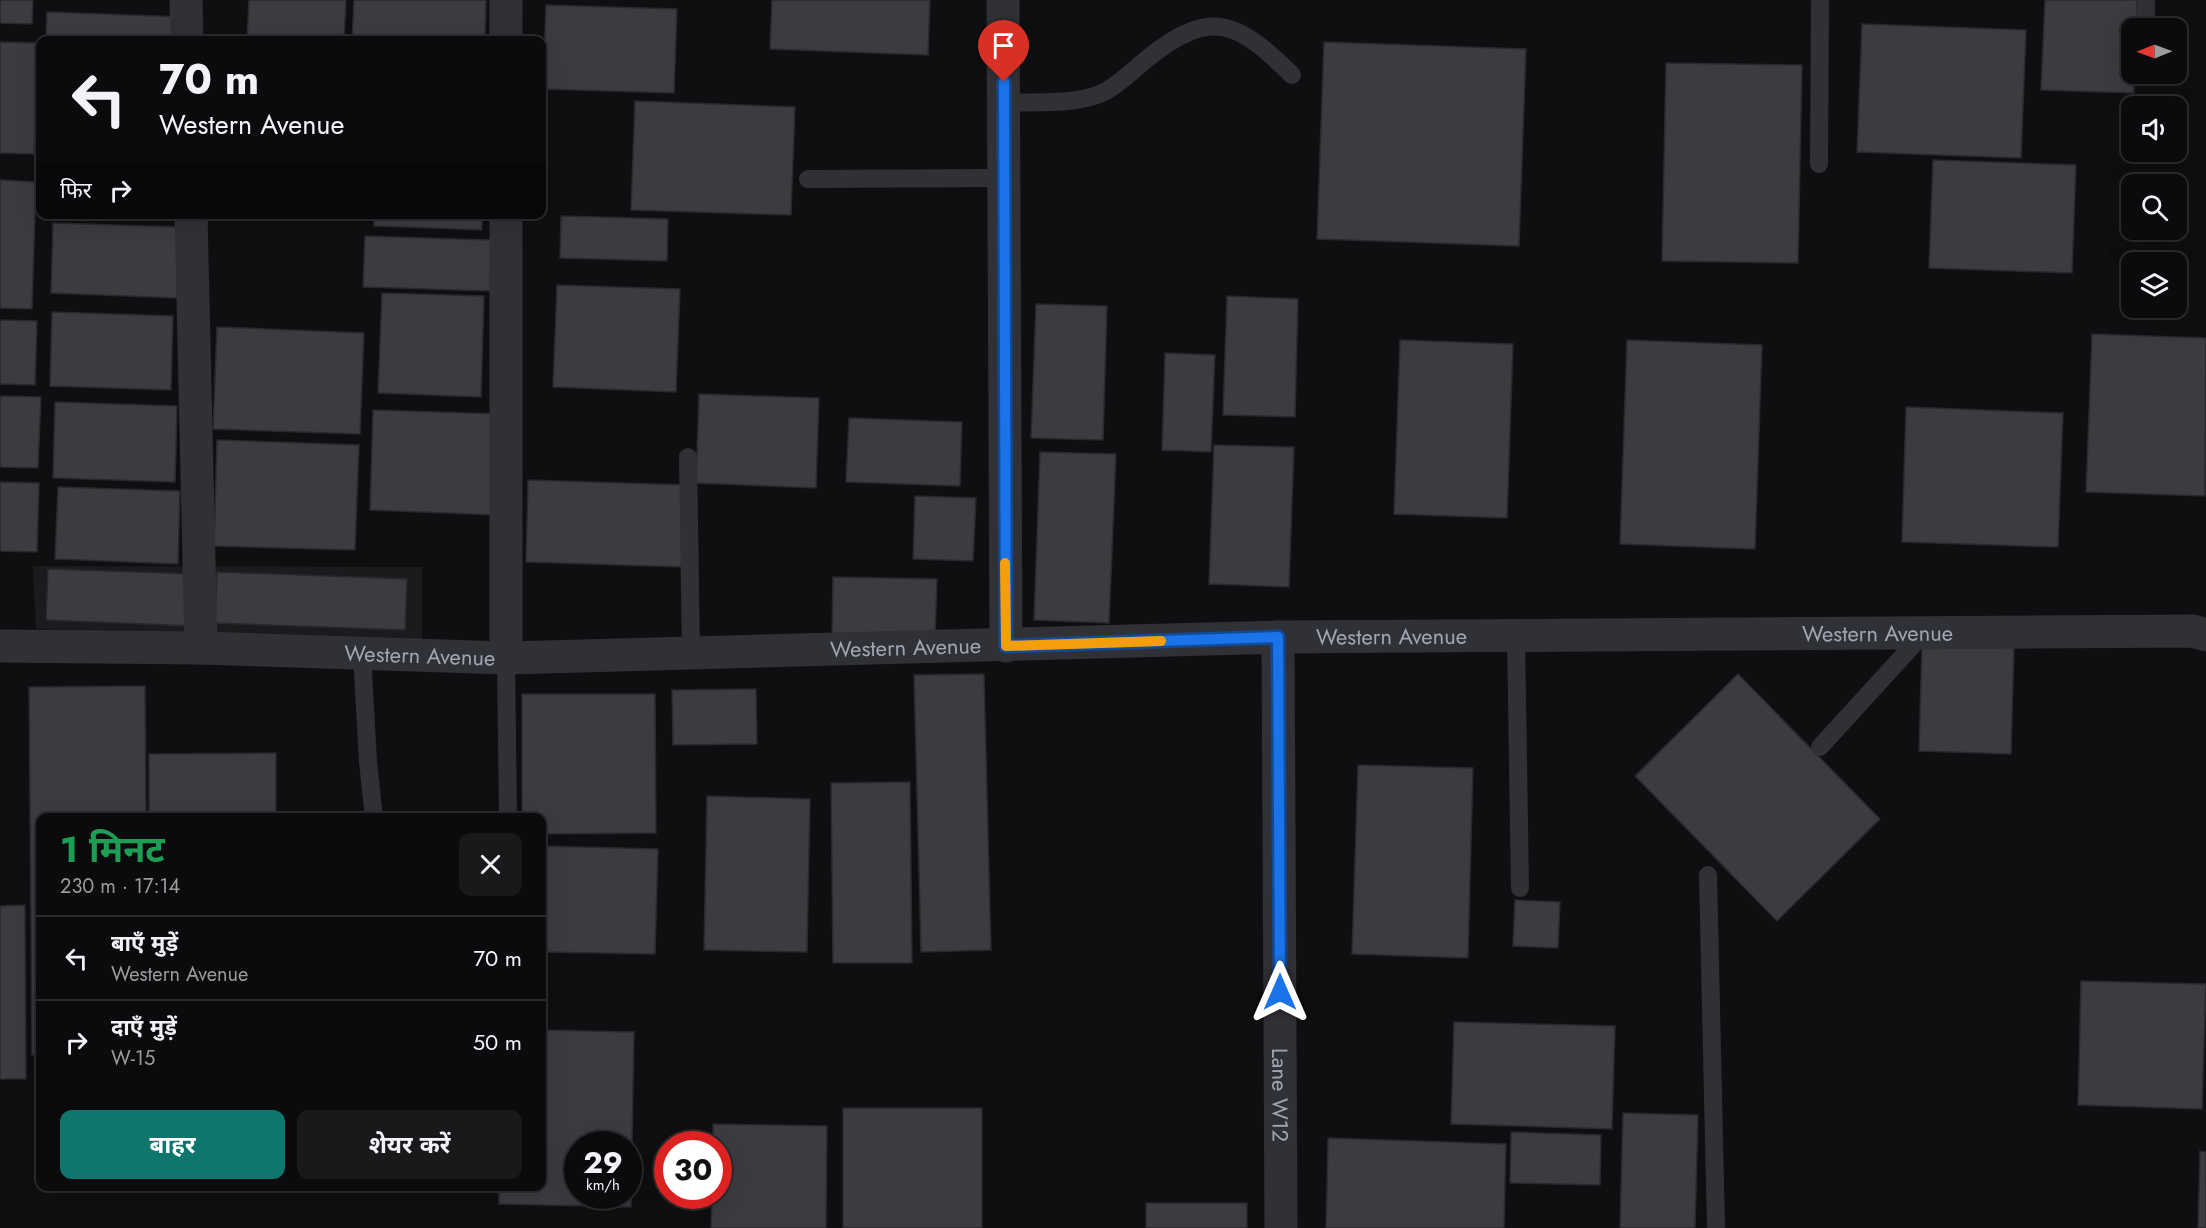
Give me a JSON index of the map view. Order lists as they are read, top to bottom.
{
  "streets": {
    "street": ["Western Avenue", "Lane W12"]
  },
  "crossings": [
    ["Western Avenue", "Lane W12"]
  ],
  "north": "left",
  "page": {
    "turn": ["70 m", "Western Avenue"],
    "then": "फिर",
    "heading": ["1 मिनट", "230 m · 17:14"],
    "list": [
      {
        "name": "बाएँ मुड़ें",
        "note": "Western Avenue",
        "value": "70 m"
      },
      {
        "name": "दाएँ मुड़ें",
        "note": "W-15",
        "value": "50 m"
      }
    ],
    "buttons": ["बाहर", "शेयर करें"],
    "speed": "29 km/h",
    "limit": "30"
  }
}
